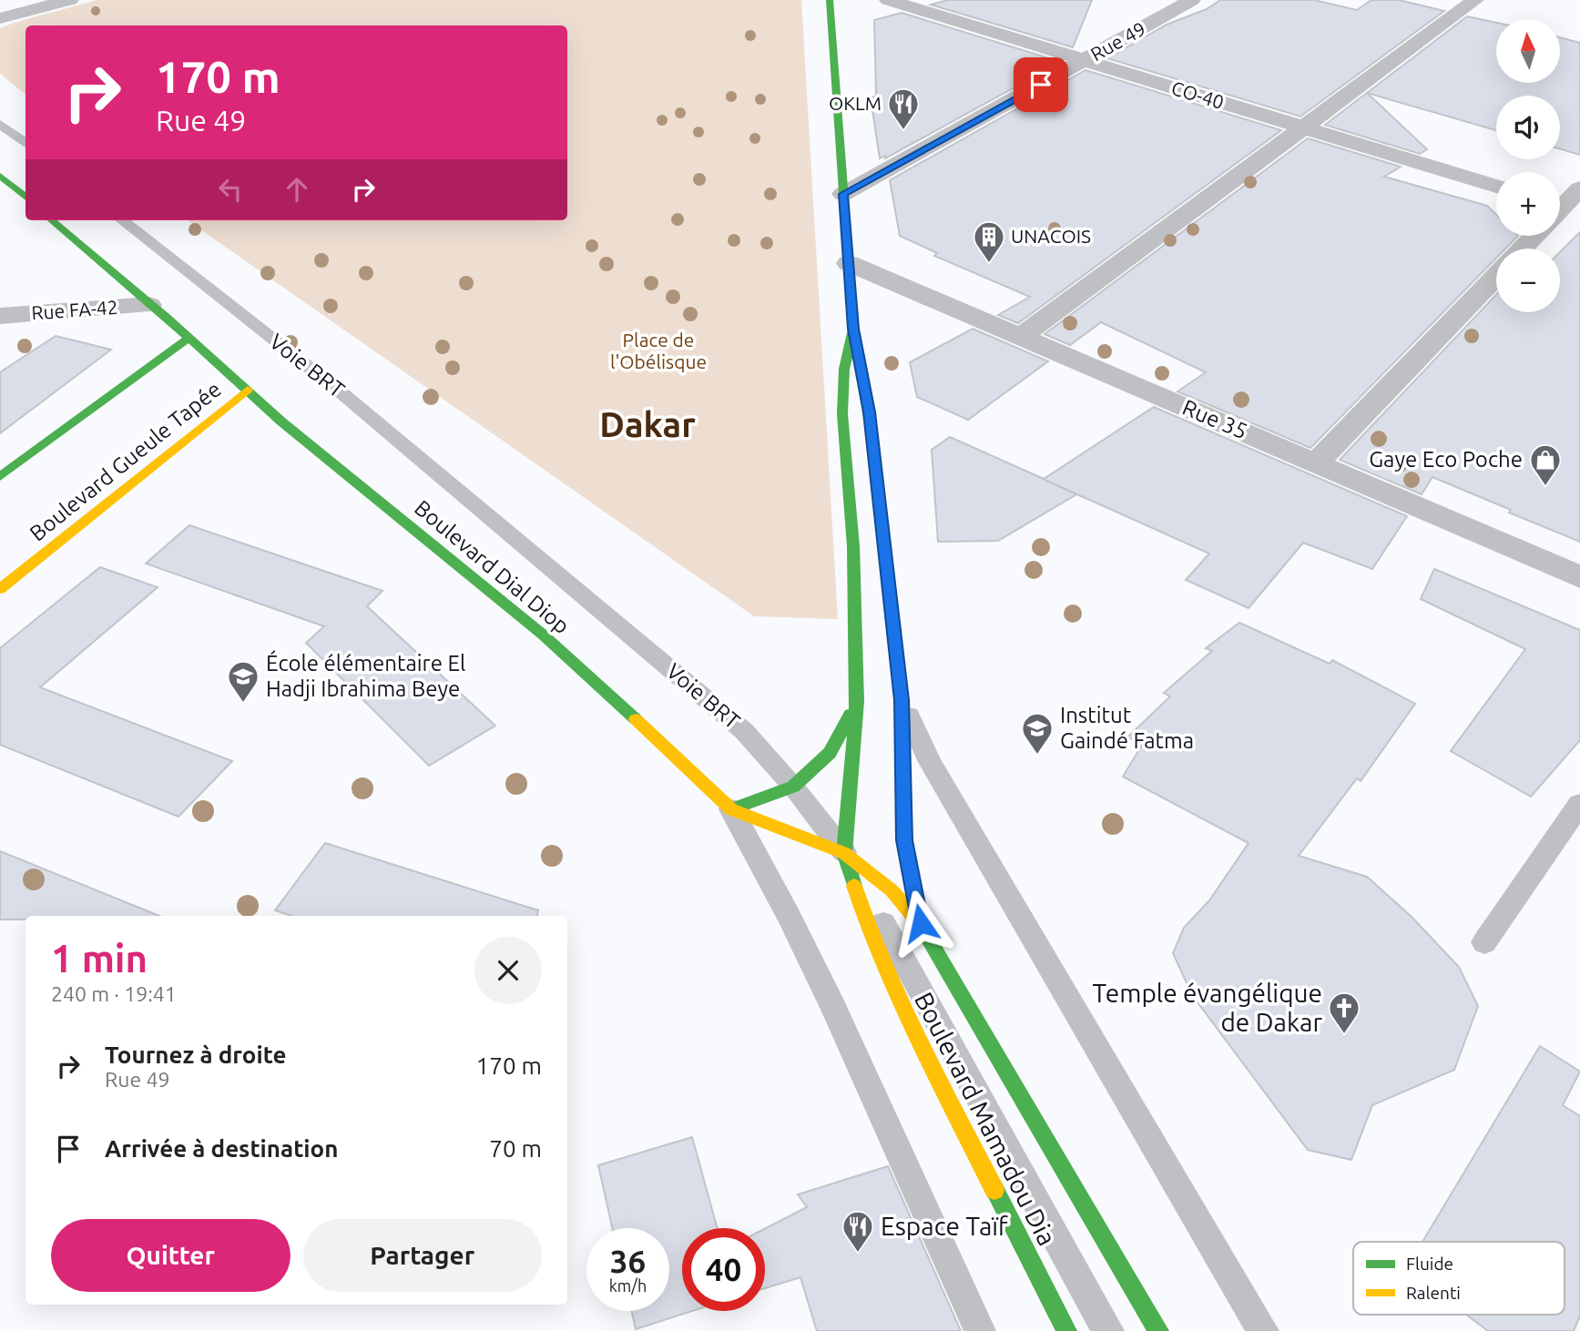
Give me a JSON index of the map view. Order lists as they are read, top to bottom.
{
  "streets": {
    "street": [
      "Rue 49",
      "CO-40",
      "Rue FA-42",
      "Rue 35",
      "Boulevard Gueule Tapée",
      "Boulevard Dial Diop",
      "Boulevard Mamadou Dia"
    ],
    "lane": ["Voie BRT"]
  },
  "crossings": [
    ["Rue 49", "CO-40"],
    ["Rue FA-42", "Boulevard Dial Diop"],
    ["Voie BRT", "Boulevard Dial Diop"],
    ["Voie BRT", "Boulevard Mamadou Dia"],
    ["Boulevard Gueule Tapée", "Boulevard Dial Diop"],
    ["Boulevard Dial Diop", "Boulevard Mamadou Dia"]
  ],
  "districts": ["Dakar"],
  "parks": ["Place de l'Obélisque"],
  "places": {
    "restaurant": ["OKLM", "Espace Taïf"],
    "building": ["UNACOIS"],
    "shop": ["Gaye Eco Poche"],
    "school or university": ["École élémentaire El Hadji Ibrahima Beye", "Institut Gaindé Fatma"],
    "church": ["Temple évangélique de Dakar"]
  },
  "legend": ["Fluide", "Ralenti"],
  "north": "top",
  "page": {
    "map_buttons": ["+", "−"],
    "turn": ["170 m", "Rue 49"],
    "heading": ["1 min", "240 m · 19:41"],
    "list": [
      {
        "name": "Tournez à droite",
        "note": "Rue 49",
        "value": "170 m"
      },
      {
        "name": "Arrivée à destination",
        "value": "70 m"
      }
    ],
    "buttons": ["Quitter", "Partager"],
    "speed": "36 km/h",
    "limit": "40"
  }
}
